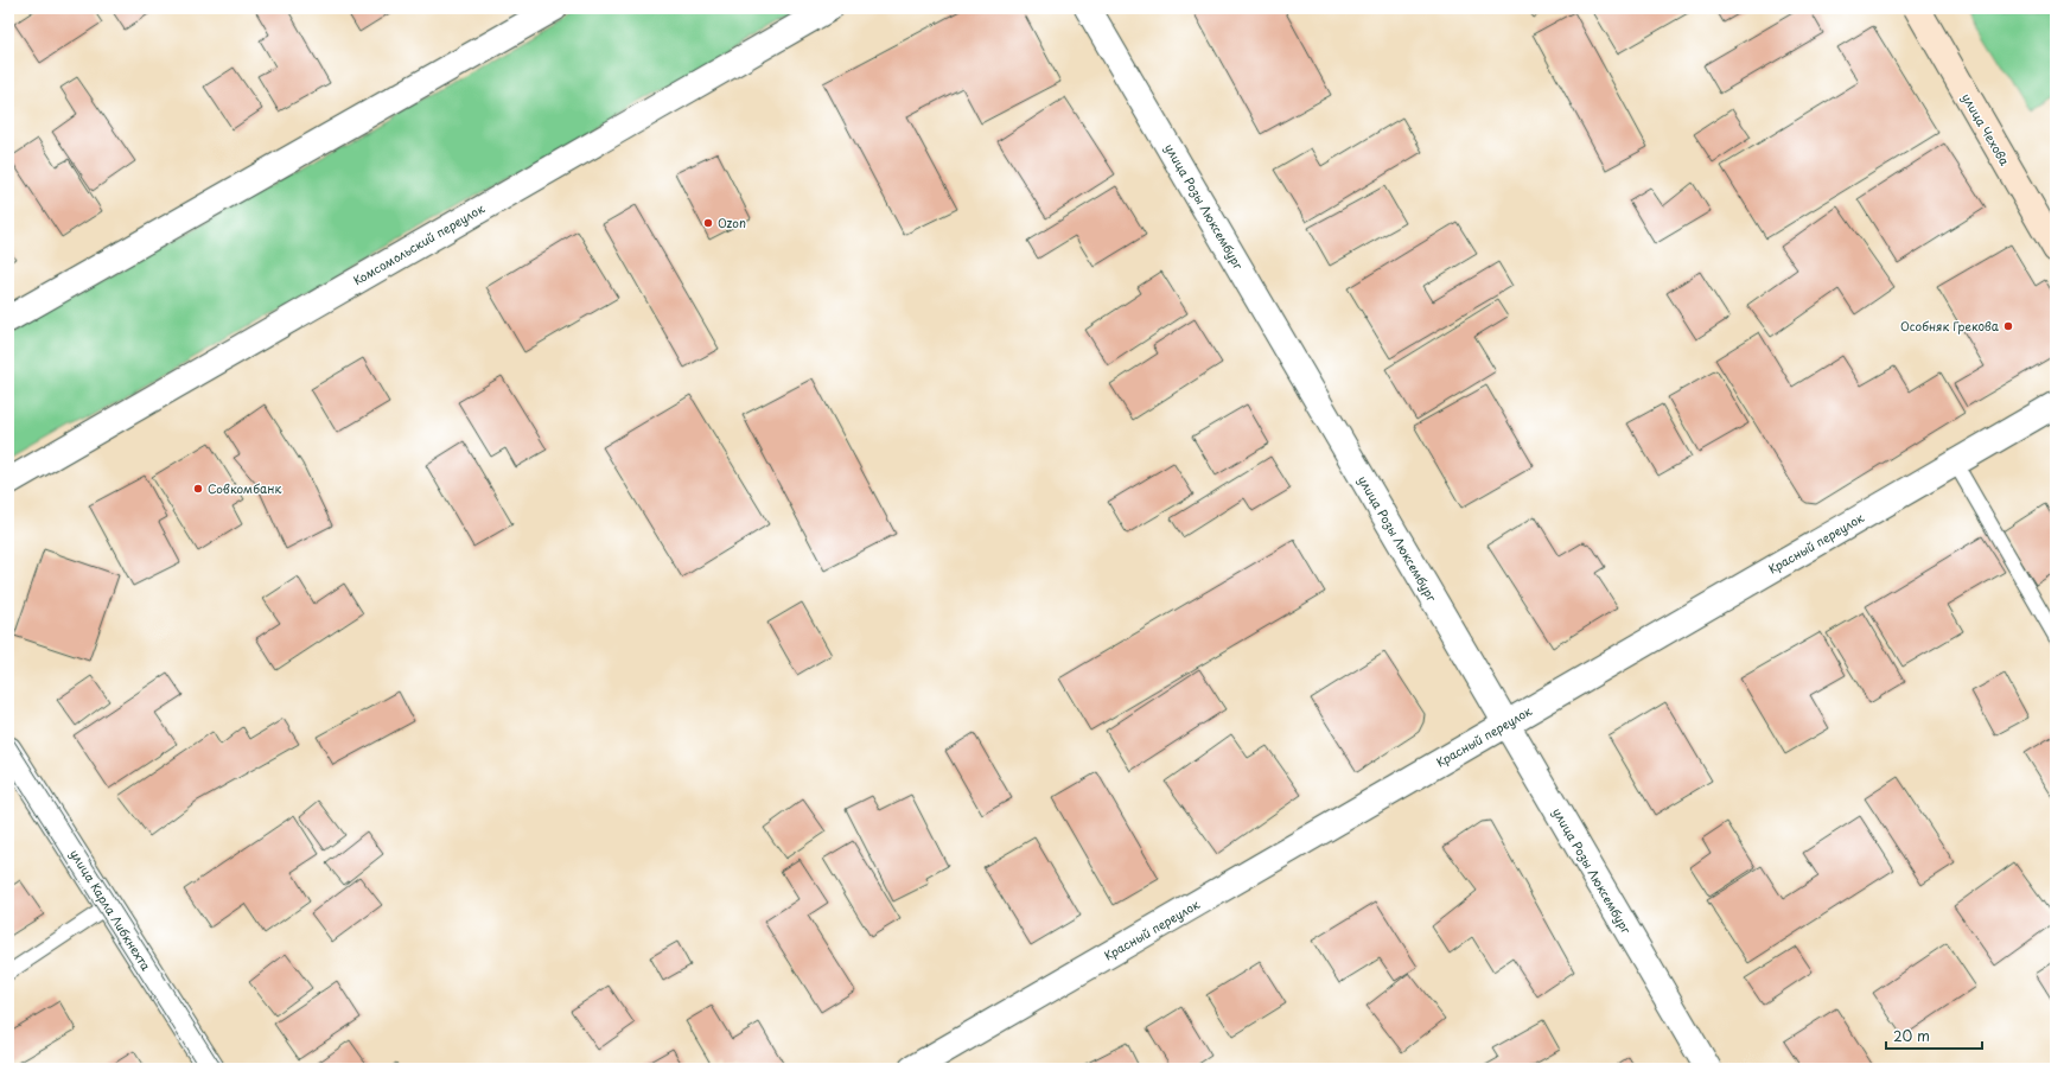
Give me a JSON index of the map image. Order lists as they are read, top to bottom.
{
  "streets": {
    "main road": ["улица Чехова"],
    "street": [
      "улица Розы Люксембург",
      "Комсомольский переулок",
      "Красный переулок",
      "улица Карла Либкнехта"
    ]
  },
  "crossings": [
    ["улица Розы Люксембург", "Красный переулок"]
  ],
  "places": ["Ozon", "Особняк Грекова", "Совкомбанк"],
  "scale_bar": "20 m"
}
